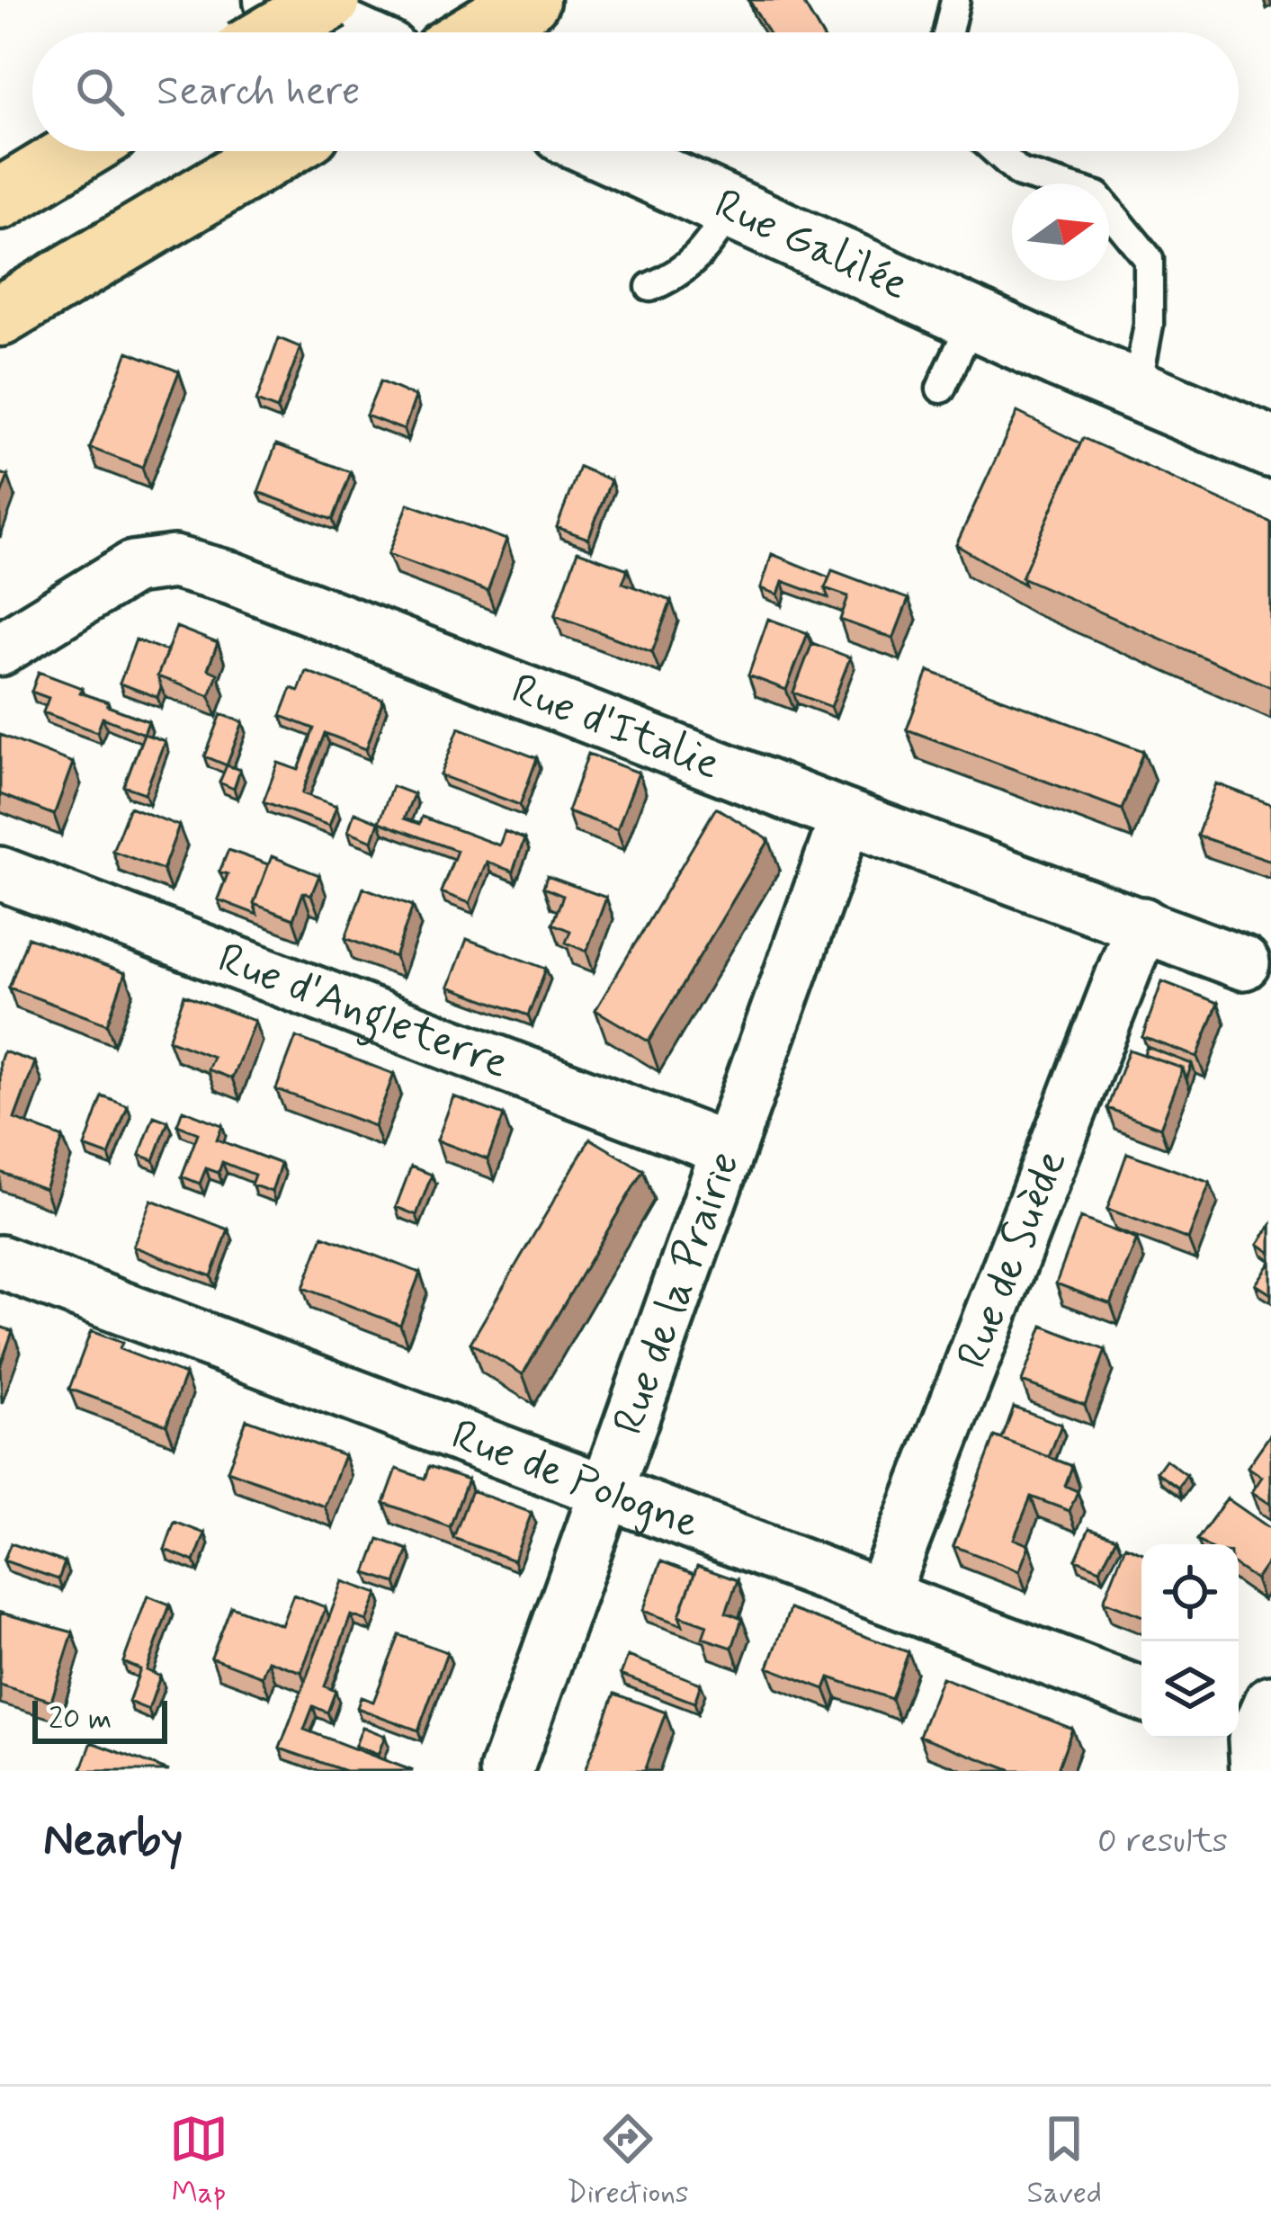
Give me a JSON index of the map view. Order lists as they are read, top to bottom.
{
  "streets": {
    "street": [
      "Rue Galilée",
      "Rue d'Italie",
      "Rue d'Angleterre",
      "Rue de Suède",
      "Rue de la Prairie",
      "Rue de Pologne"
    ]
  },
  "crossings": [
    ["Rue d'Italie", "Rue de Suède"],
    ["Rue d'Italie", "Rue de la Prairie"],
    ["Rue d'Angleterre", "Rue de la Prairie"],
    ["Rue de Suède", "Rue de Pologne"],
    ["Rue de la Prairie", "Rue de Pologne"]
  ],
  "scale_bar": "20 m",
  "north": "right",
  "page": {
    "search": "Search here",
    "scale": "20 m",
    "heading": ["Nearby", "0 results"],
    "nav": ["Map", "Directions", "Saved"]
  }
}
